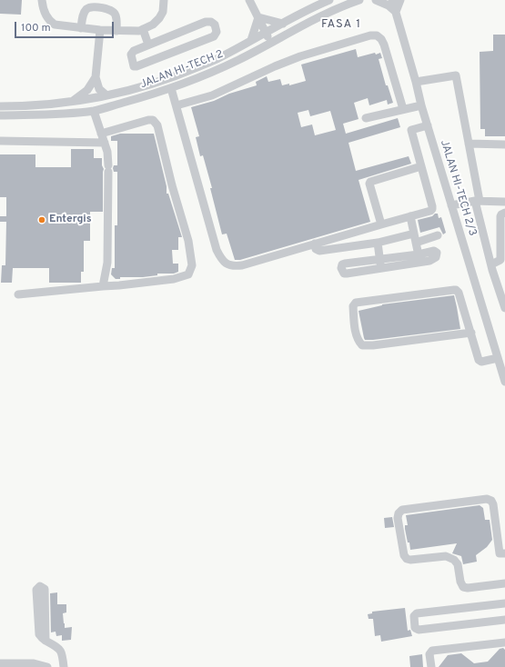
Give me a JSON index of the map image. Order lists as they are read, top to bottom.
{
  "streets": {
    "street": ["JALAN HI-TECH 2", "JALAN HI-TECH 2/3"]
  },
  "districts": ["FASA 1"],
  "places": ["Entergis"],
  "scale_bar": "100 m"
}
